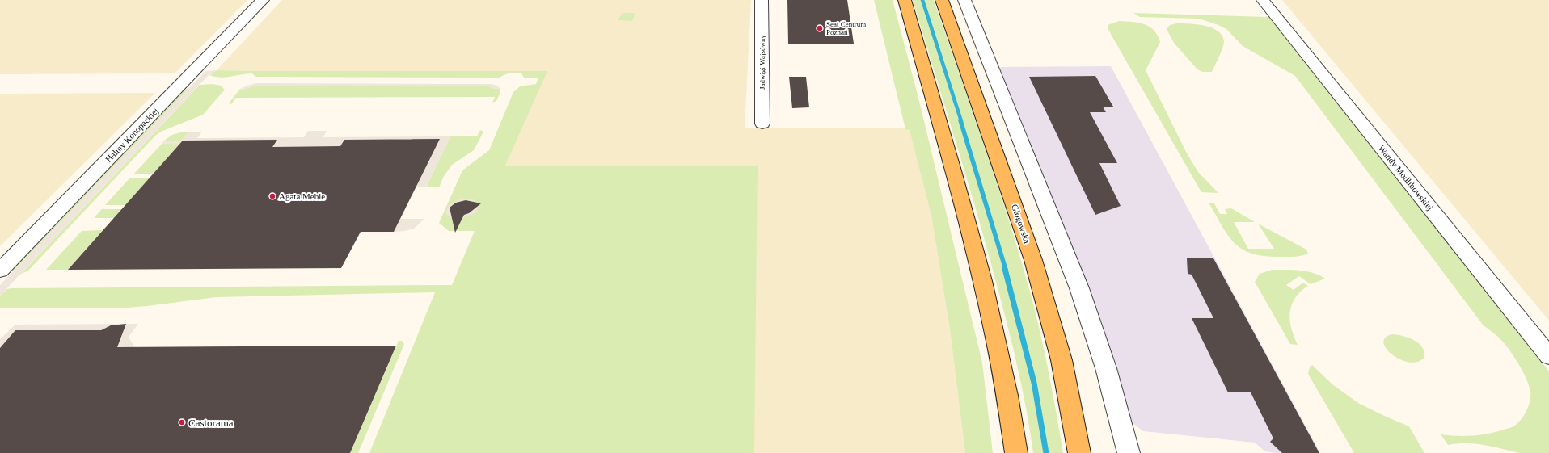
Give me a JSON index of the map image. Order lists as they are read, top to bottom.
{
  "streets": {
    "main road": ["Głogowska"],
    "street": ["Jadwigi Wajsówny", "Haliny Konopackiej", "Wandy Modlibowskiej"]
  },
  "places": ["Seat Centrum Poznań", "Agata Meble", "Castorama"]
}
